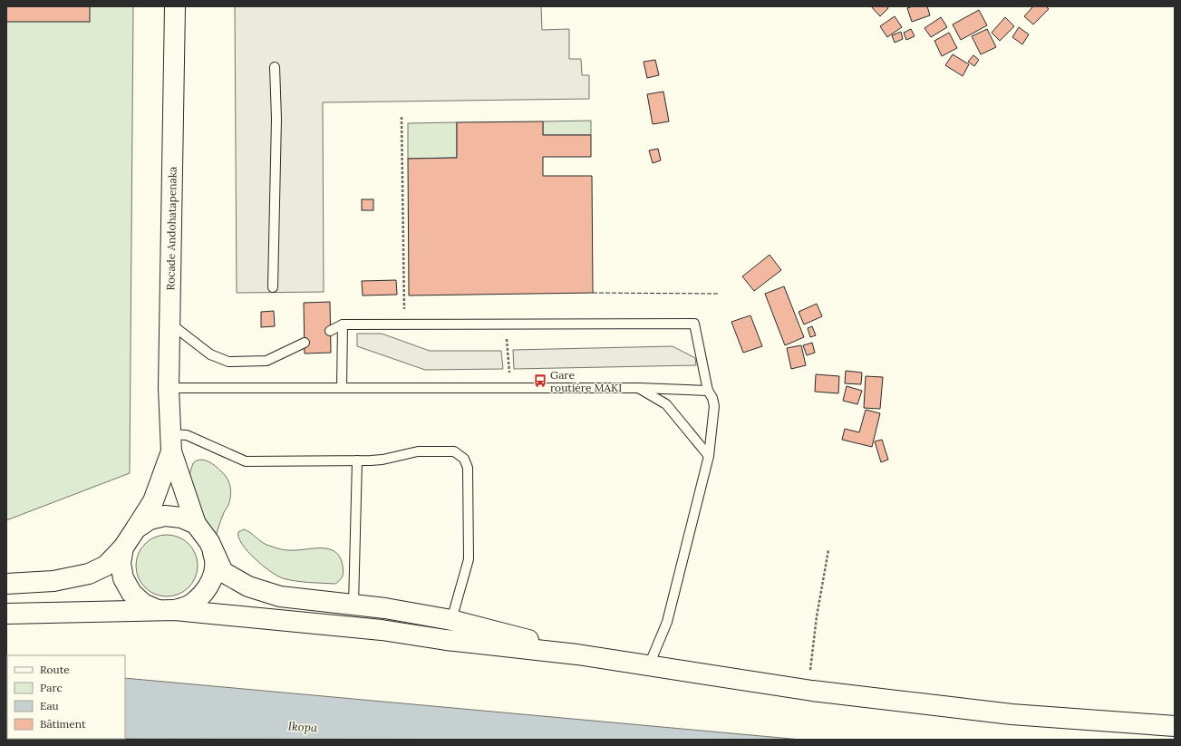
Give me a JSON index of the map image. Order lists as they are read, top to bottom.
{
  "streets": {
    "main road": ["Rocade Andohatapenaka"]
  },
  "water": ["Ikopa"],
  "places": {
    "bus stop": ["Gare routière MAKI"]
  },
  "legend": [
    "Route",
    "Parc",
    "Eau",
    "Bâtiment"
  ]
}
